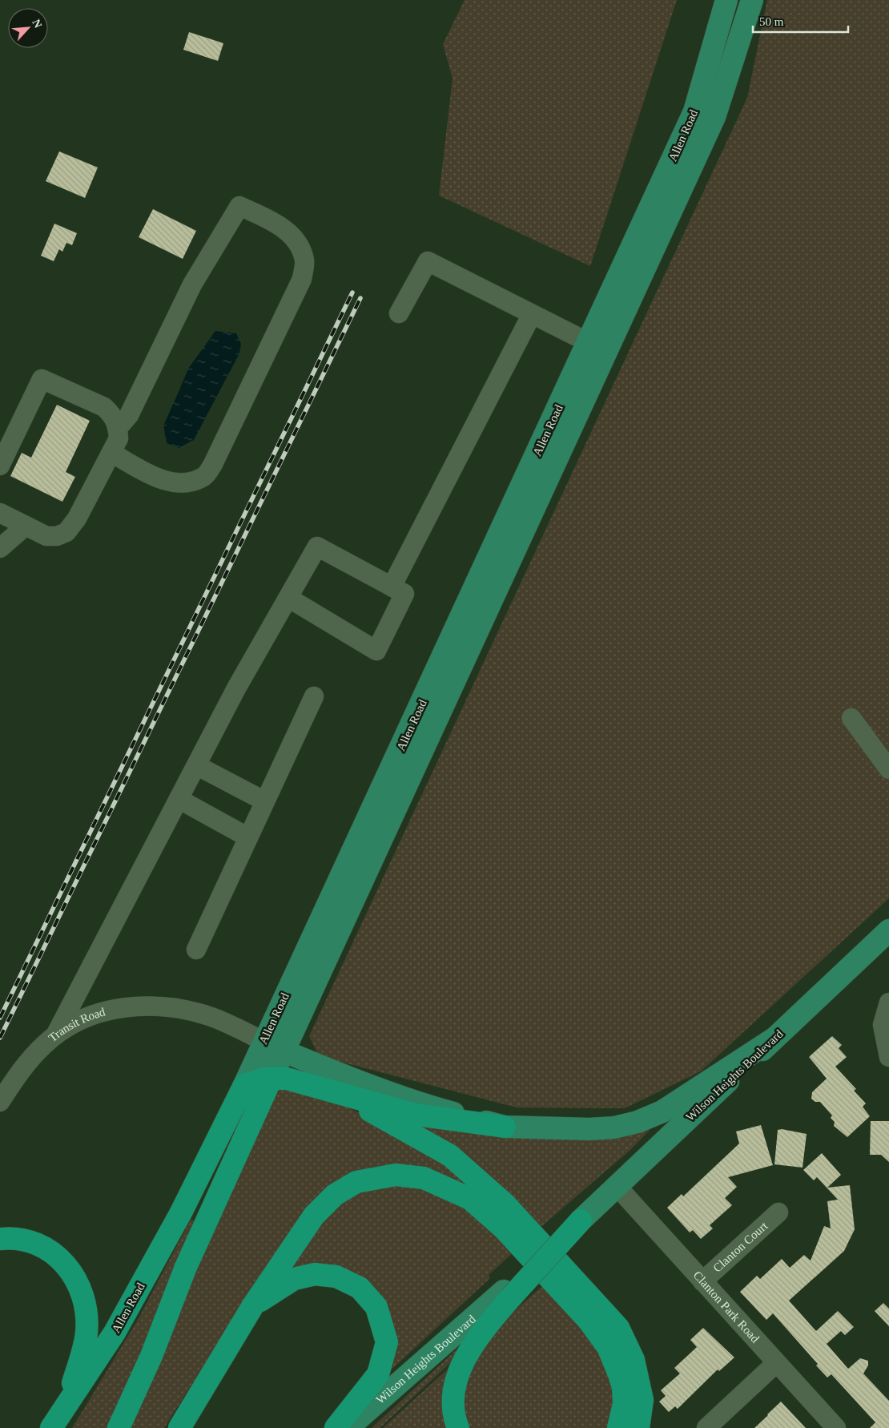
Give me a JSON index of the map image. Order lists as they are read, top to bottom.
{
  "streets": {
    "highway": ["Allen Road"],
    "main road": ["Wilson Heights Boulevard"],
    "street": ["Transit Road", "Clanton Court", "Clanton Park Road"]
  },
  "crossings": [
    ["Allen Road", "Transit Road"],
    ["Wilson Heights Boulevard", "Clanton Park Road"],
    ["Clanton Court", "Clanton Park Road"]
  ],
  "scale_bar": "50 m",
  "north": "top right"
}
